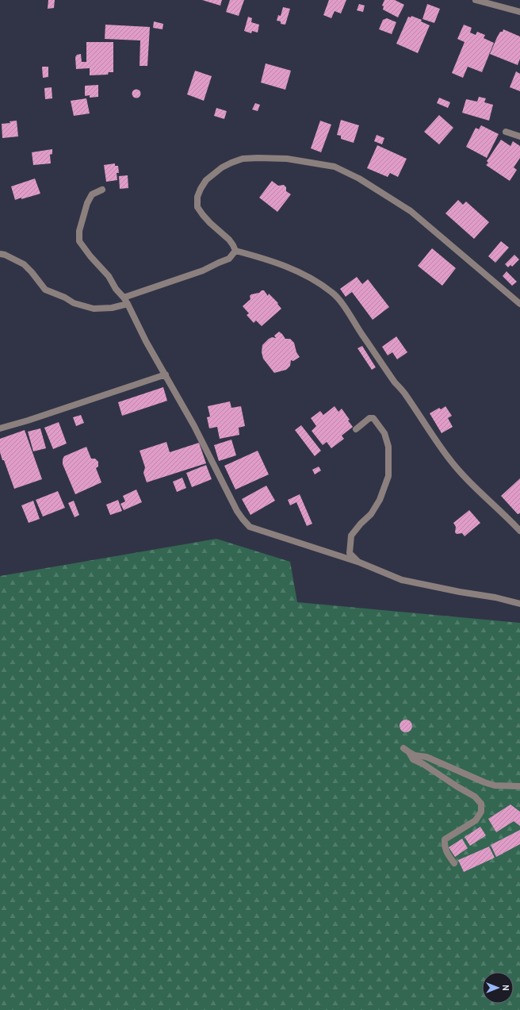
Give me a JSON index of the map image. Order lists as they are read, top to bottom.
{
  "north": "right"
}
